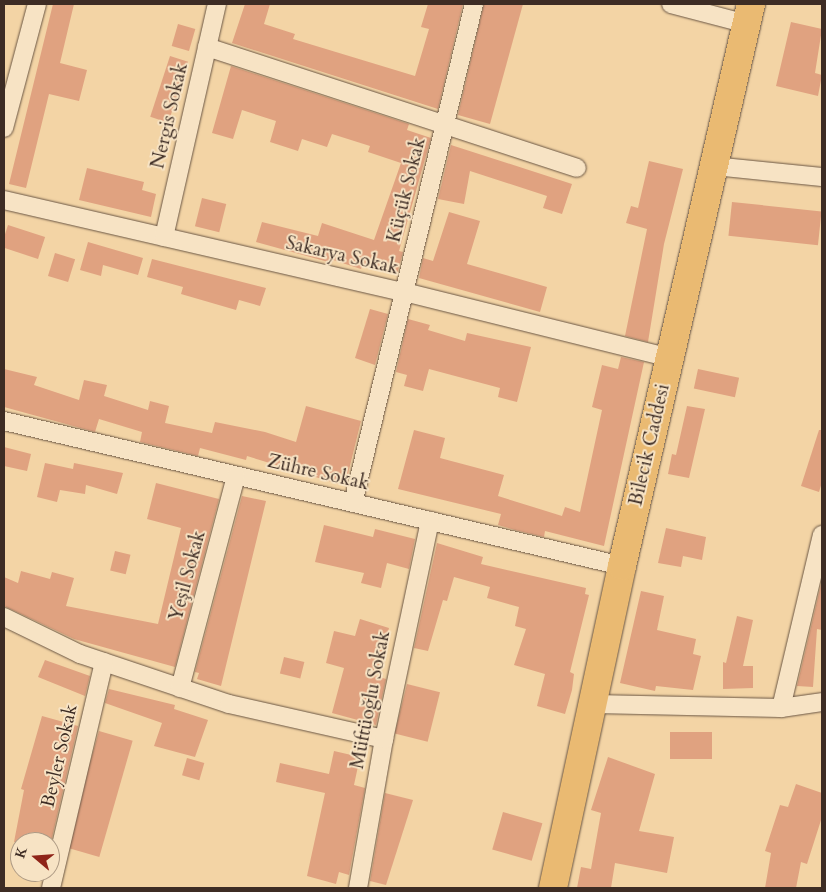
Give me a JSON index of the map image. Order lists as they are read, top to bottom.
{
  "streets": {
    "main road": ["Bilecik Caddesi"],
    "street": [
      "Nergis Sokak",
      "Küçük Sokak",
      "Sakarya Sokak",
      "Zühre Sokak",
      "Yeşil Sokak",
      "Müftüoğlu Sokak",
      "Beyler Sokak"
    ]
  },
  "crossings": [
    ["Nergis Sokak", "Sakarya Sokak"],
    ["Küçük Sokak", "Sakarya Sokak"],
    ["Küçük Sokak", "Zühre Sokak"],
    ["Sakarya Sokak", "Bilecik Caddesi"],
    ["Bilecik Caddesi", "Zühre Sokak"],
    ["Zühre Sokak", "Yeşil Sokak"],
    ["Zühre Sokak", "Müftüoğlu Sokak"]
  ],
  "north": "left"
}
